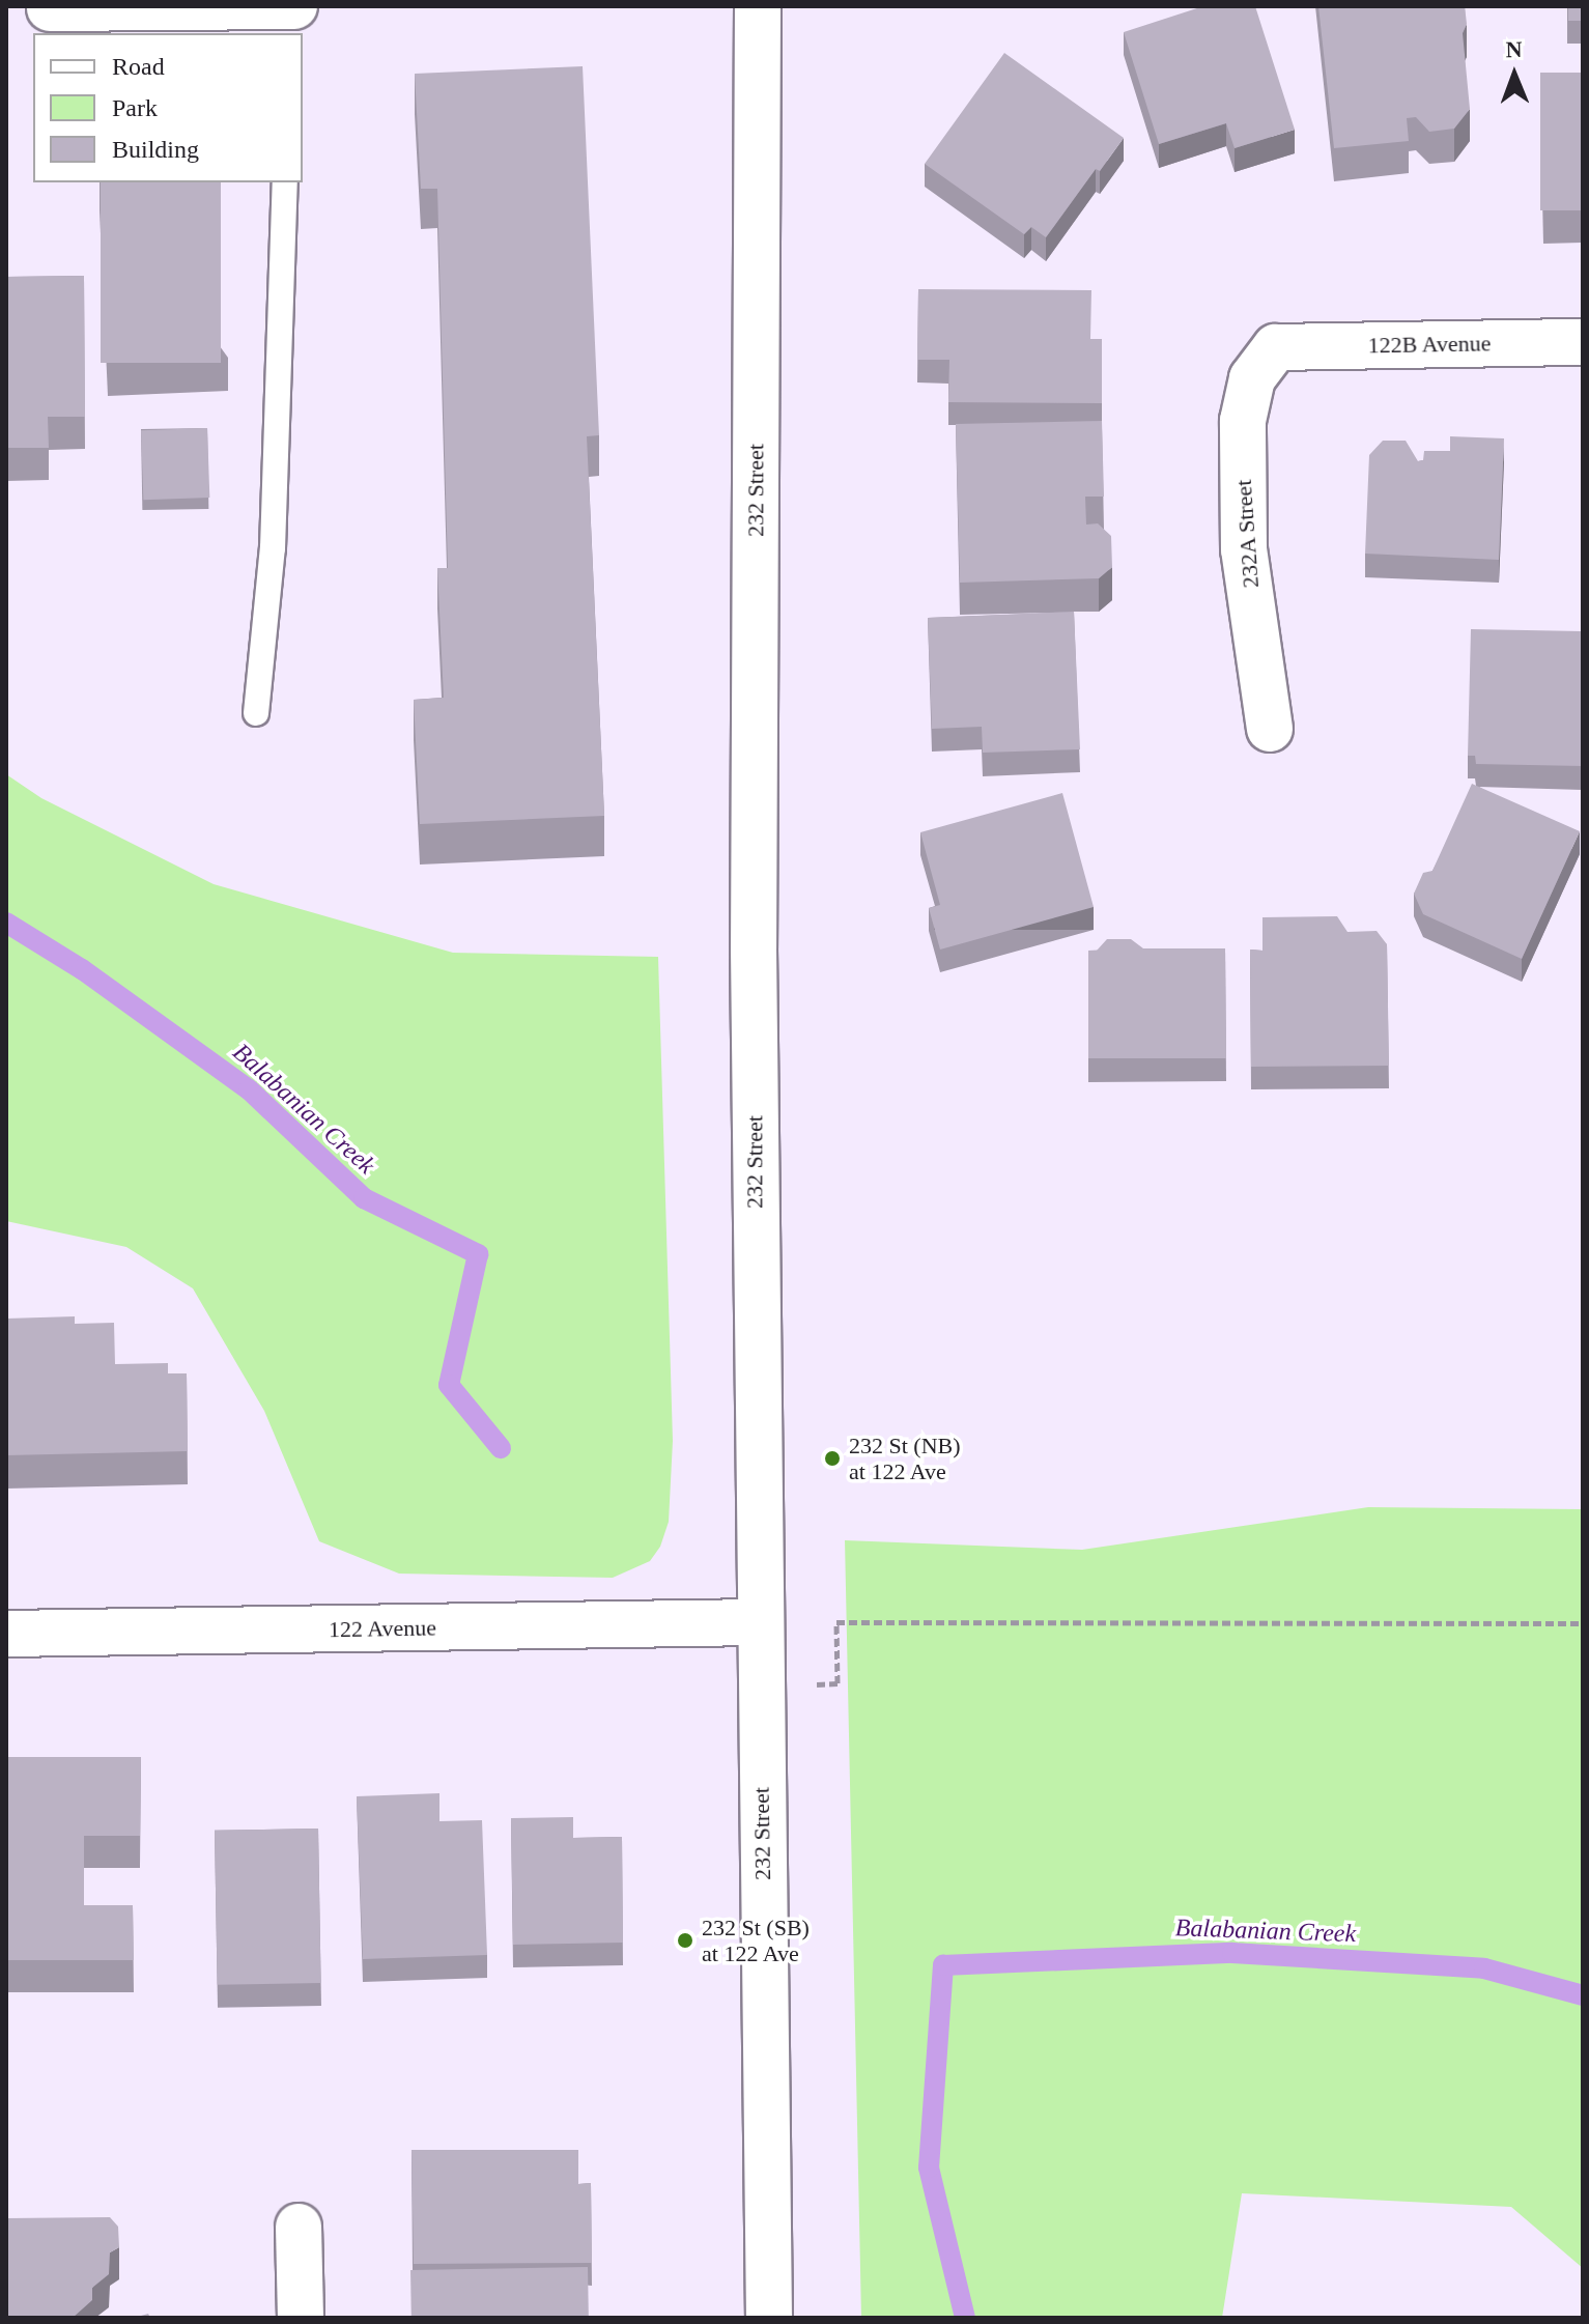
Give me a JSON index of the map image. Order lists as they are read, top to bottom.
{
  "streets": {
    "main road": [
      "122B Avenue",
      "232 Street",
      "232A Street",
      "122 Avenue"
    ]
  },
  "crossings": [
    ["122B Avenue", "232A Street"],
    ["232 Street", "122 Avenue"]
  ],
  "water": ["Balabanian Creek"],
  "places": ["232 St (NB) at 122 Ave", "232 St (SB) at 122 Ave"],
  "legend": ["Road", "Park", "Building"],
  "north": "top"
}
